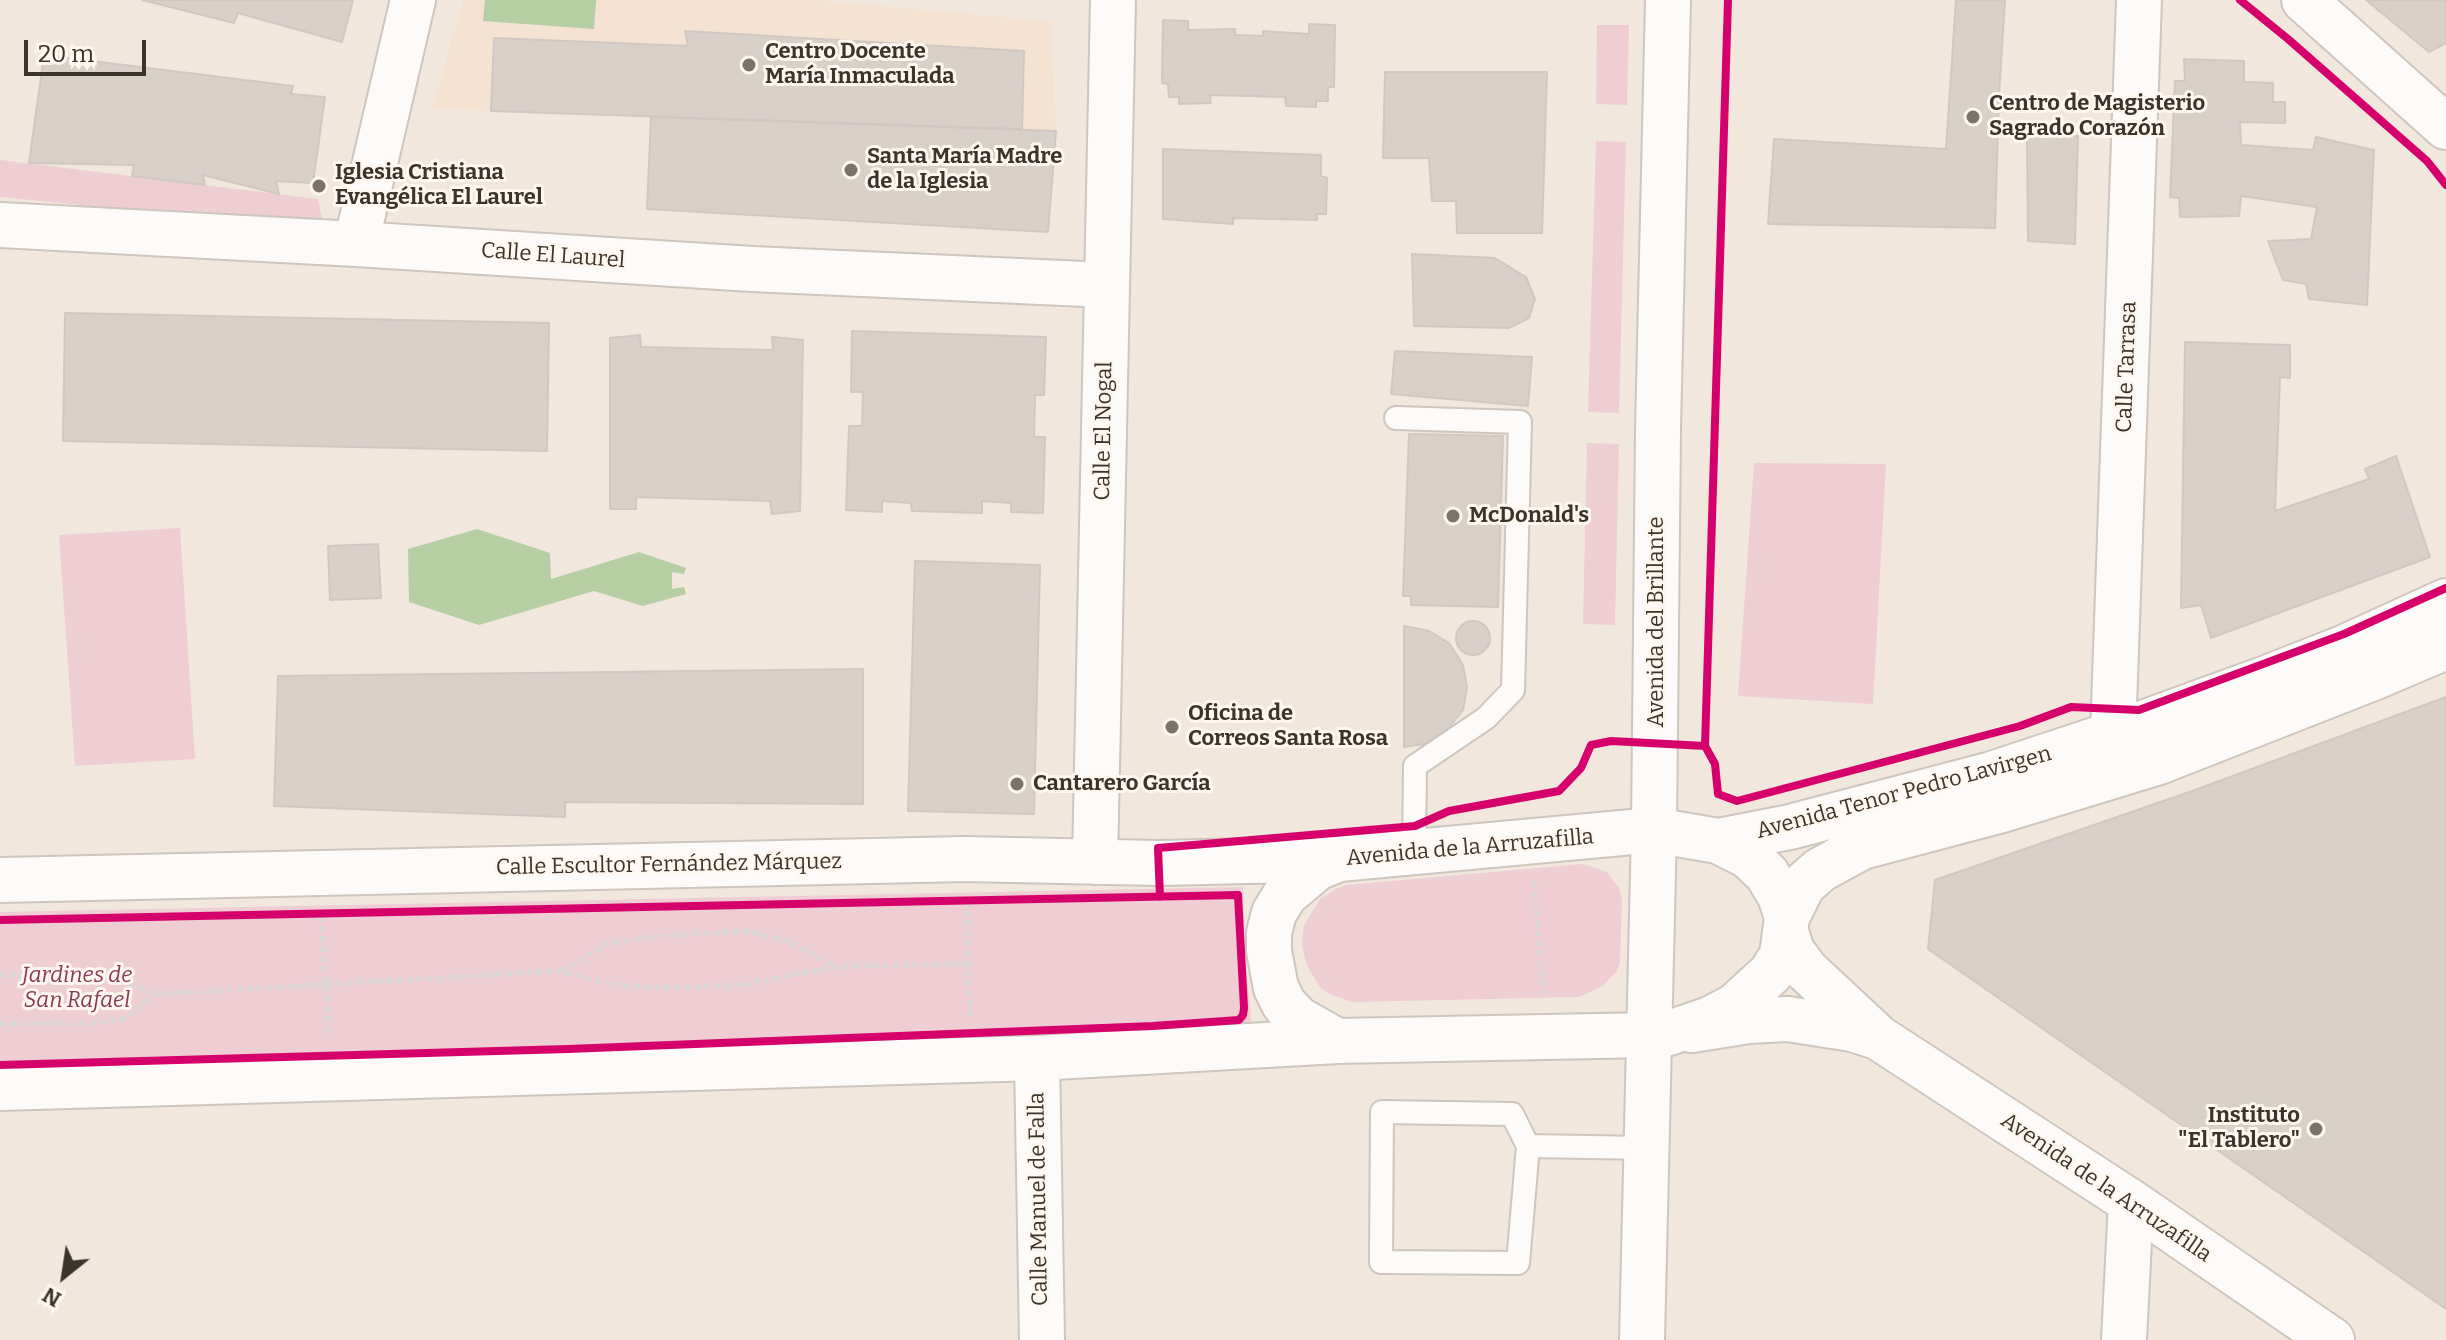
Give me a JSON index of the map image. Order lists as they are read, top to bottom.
{
  "streets": {
    "main road": [
      "Calle El Laurel",
      "Calle Tarrasa",
      "Calle El Nogal",
      "Avenida del Brillante",
      "Avenida Tenor Pedro Lavirgen",
      "Avenida de la Arruzafilla",
      "Calle Escultor Fernández Márquez",
      "Calle Manuel de Falla"
    ]
  },
  "crossings": [
    ["Calle El Laurel", "Calle El Nogal"],
    ["Calle Tarrasa", "Avenida Tenor Pedro Lavirgen"],
    ["Calle El Nogal", "Calle Escultor Fernández Márquez"],
    ["Avenida del Brillante", "Avenida de la Arruzafilla"],
    ["Avenida Tenor Pedro Lavirgen", "Avenida de la Arruzafilla"],
    ["Avenida de la Arruzafilla", "Calle Escultor Fernández Márquez"]
  ],
  "parks": ["Jardines de San Rafael"],
  "places": [
    "Centro Docente María Inmaculada",
    "Centro de Magisterio Sagrado Corazón",
    "Santa María Madre de la Iglesia",
    "Iglesia Cristiana Evangélica El Laurel",
    "McDonald's",
    "Oficina de Correos Santa Rosa",
    "Cantarero García",
    "Instituto \"El Tablero\""
  ],
  "scale_bar": "20 m",
  "north": "bottom left"
}
